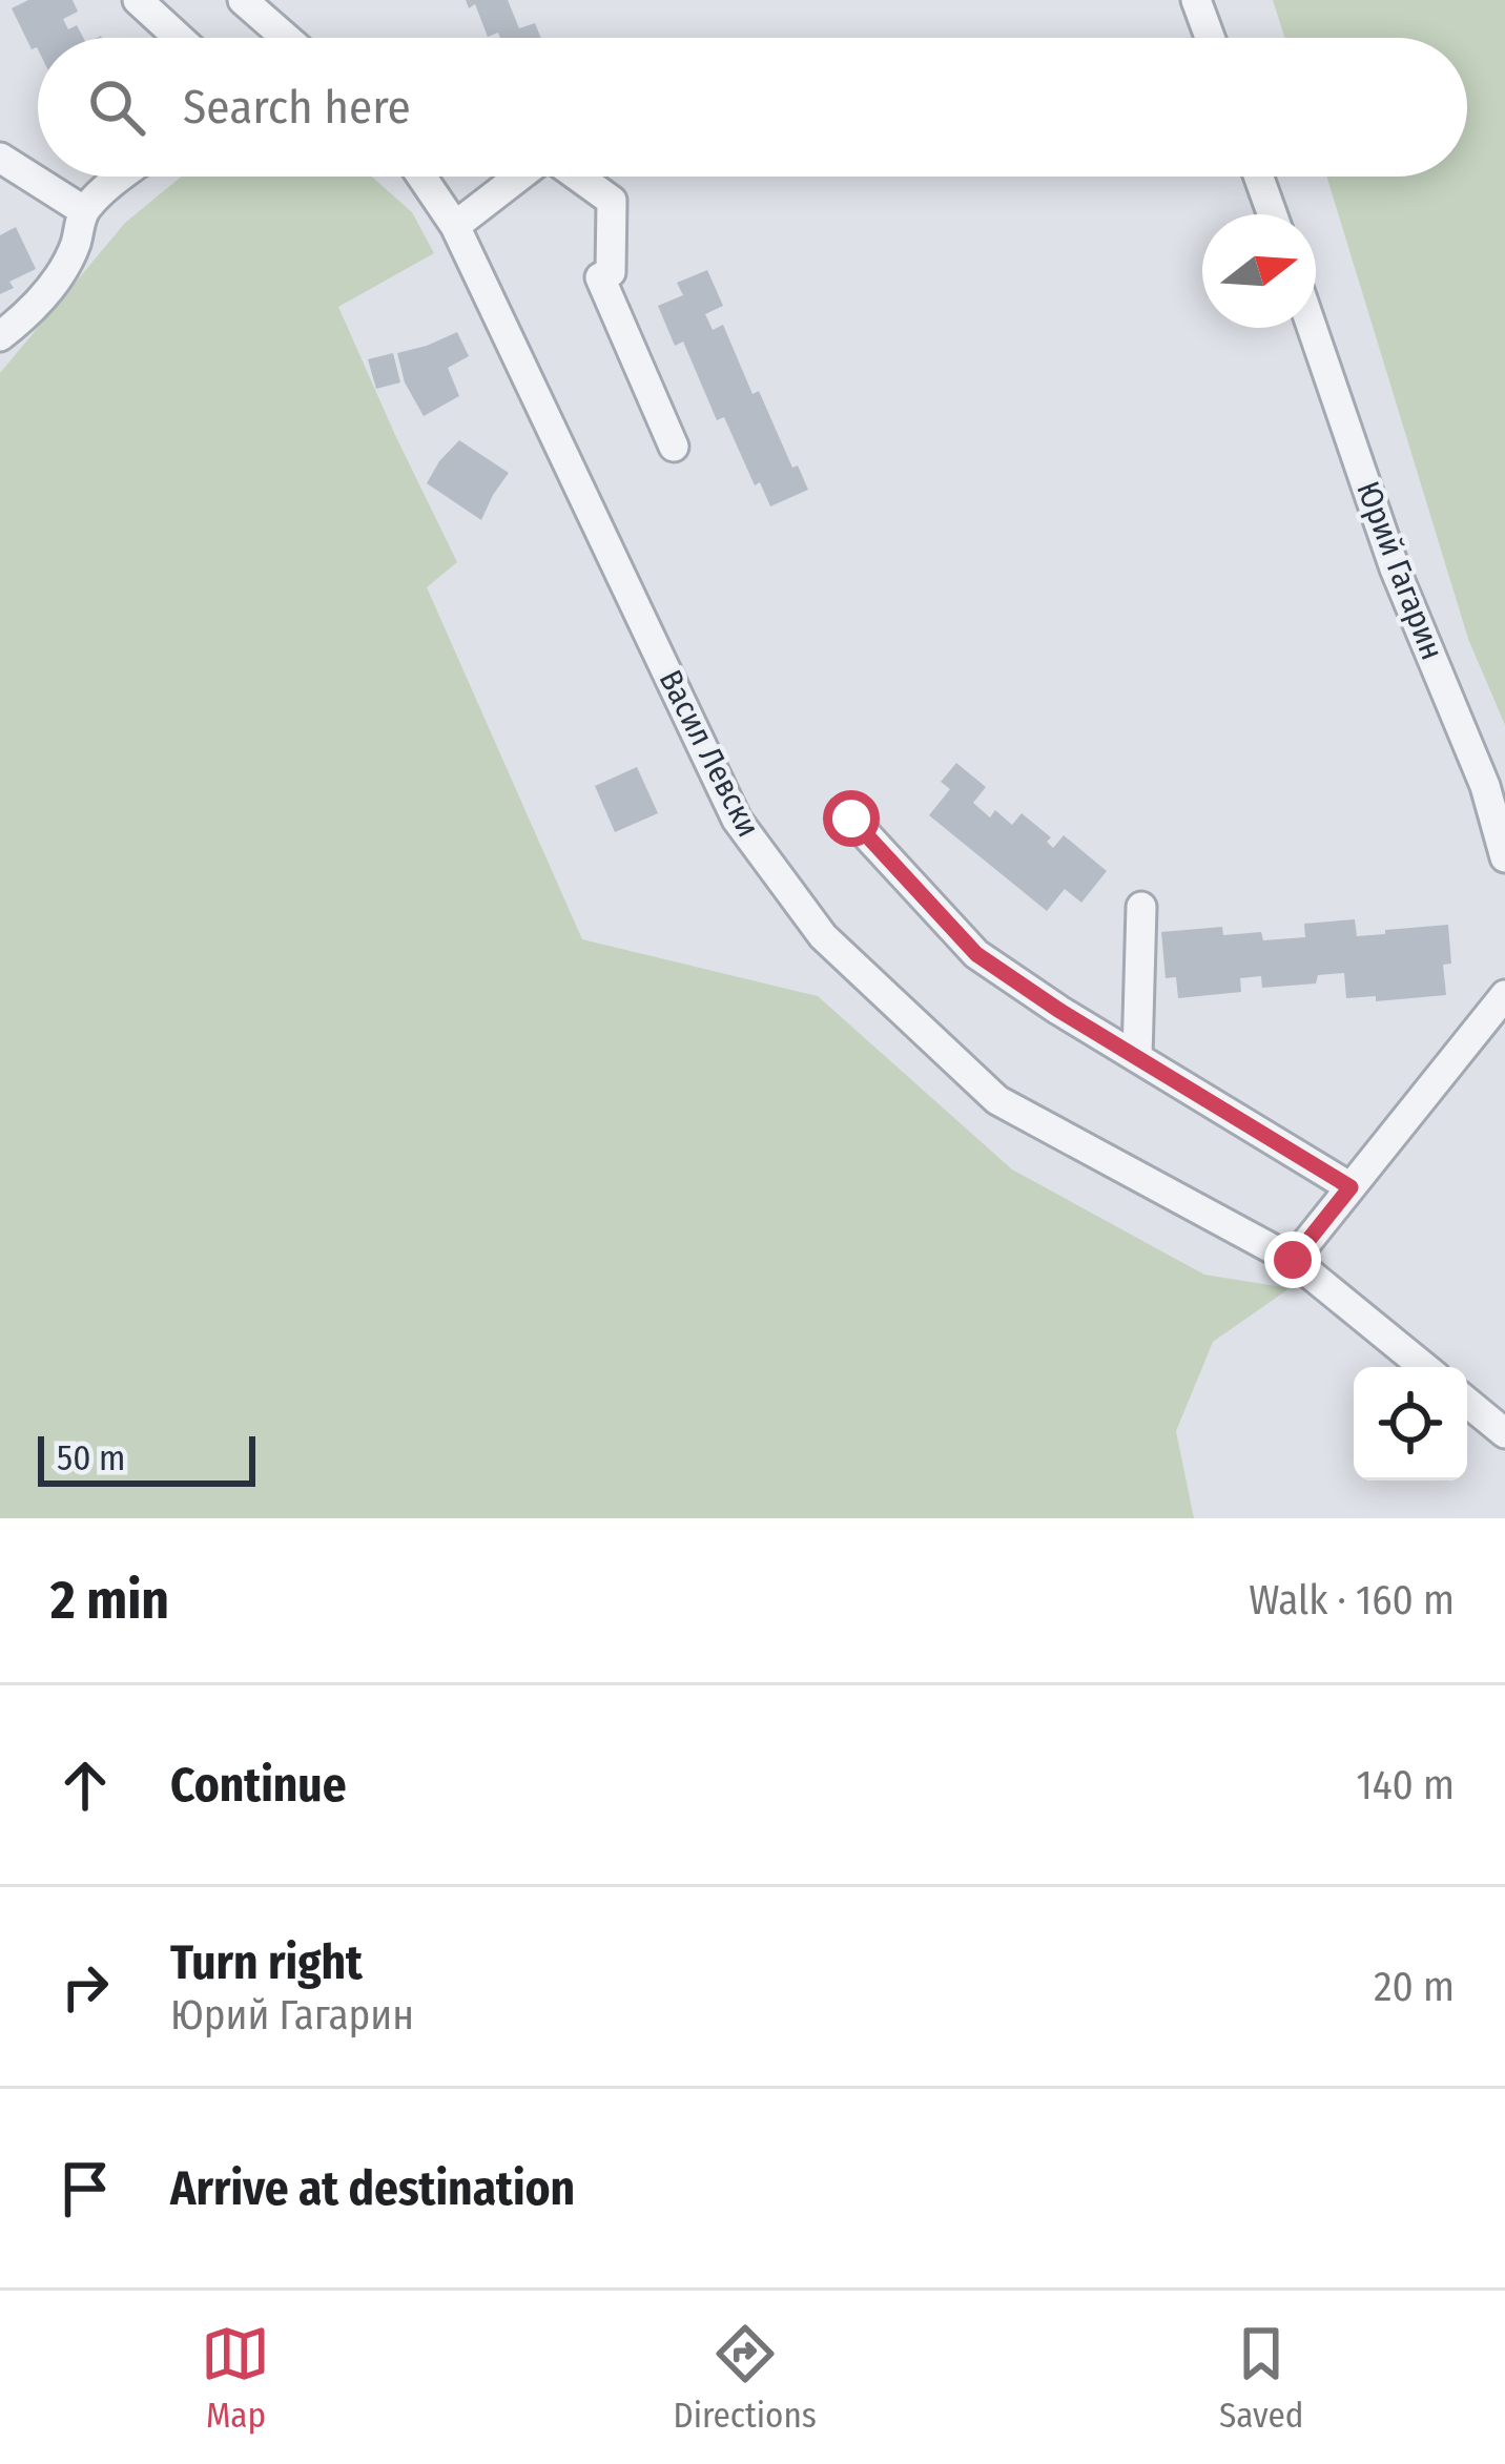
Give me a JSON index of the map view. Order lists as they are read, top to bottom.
{
  "streets": {
    "street": ["Юрий Гагарин", "Васил Левски"]
  },
  "scale_bar": "50 m",
  "north": "right",
  "page": {
    "search": "Search here",
    "scale": "50 m",
    "heading": ["2 min", "Walk · 160 m"],
    "list": [
      ["Continue", "140 m"],
      ["Turn right", "Юрий Гагарин", "20 m"],
      "Arrive at destination"
    ],
    "nav": ["Map", "Directions", "Saved"]
  }
}
